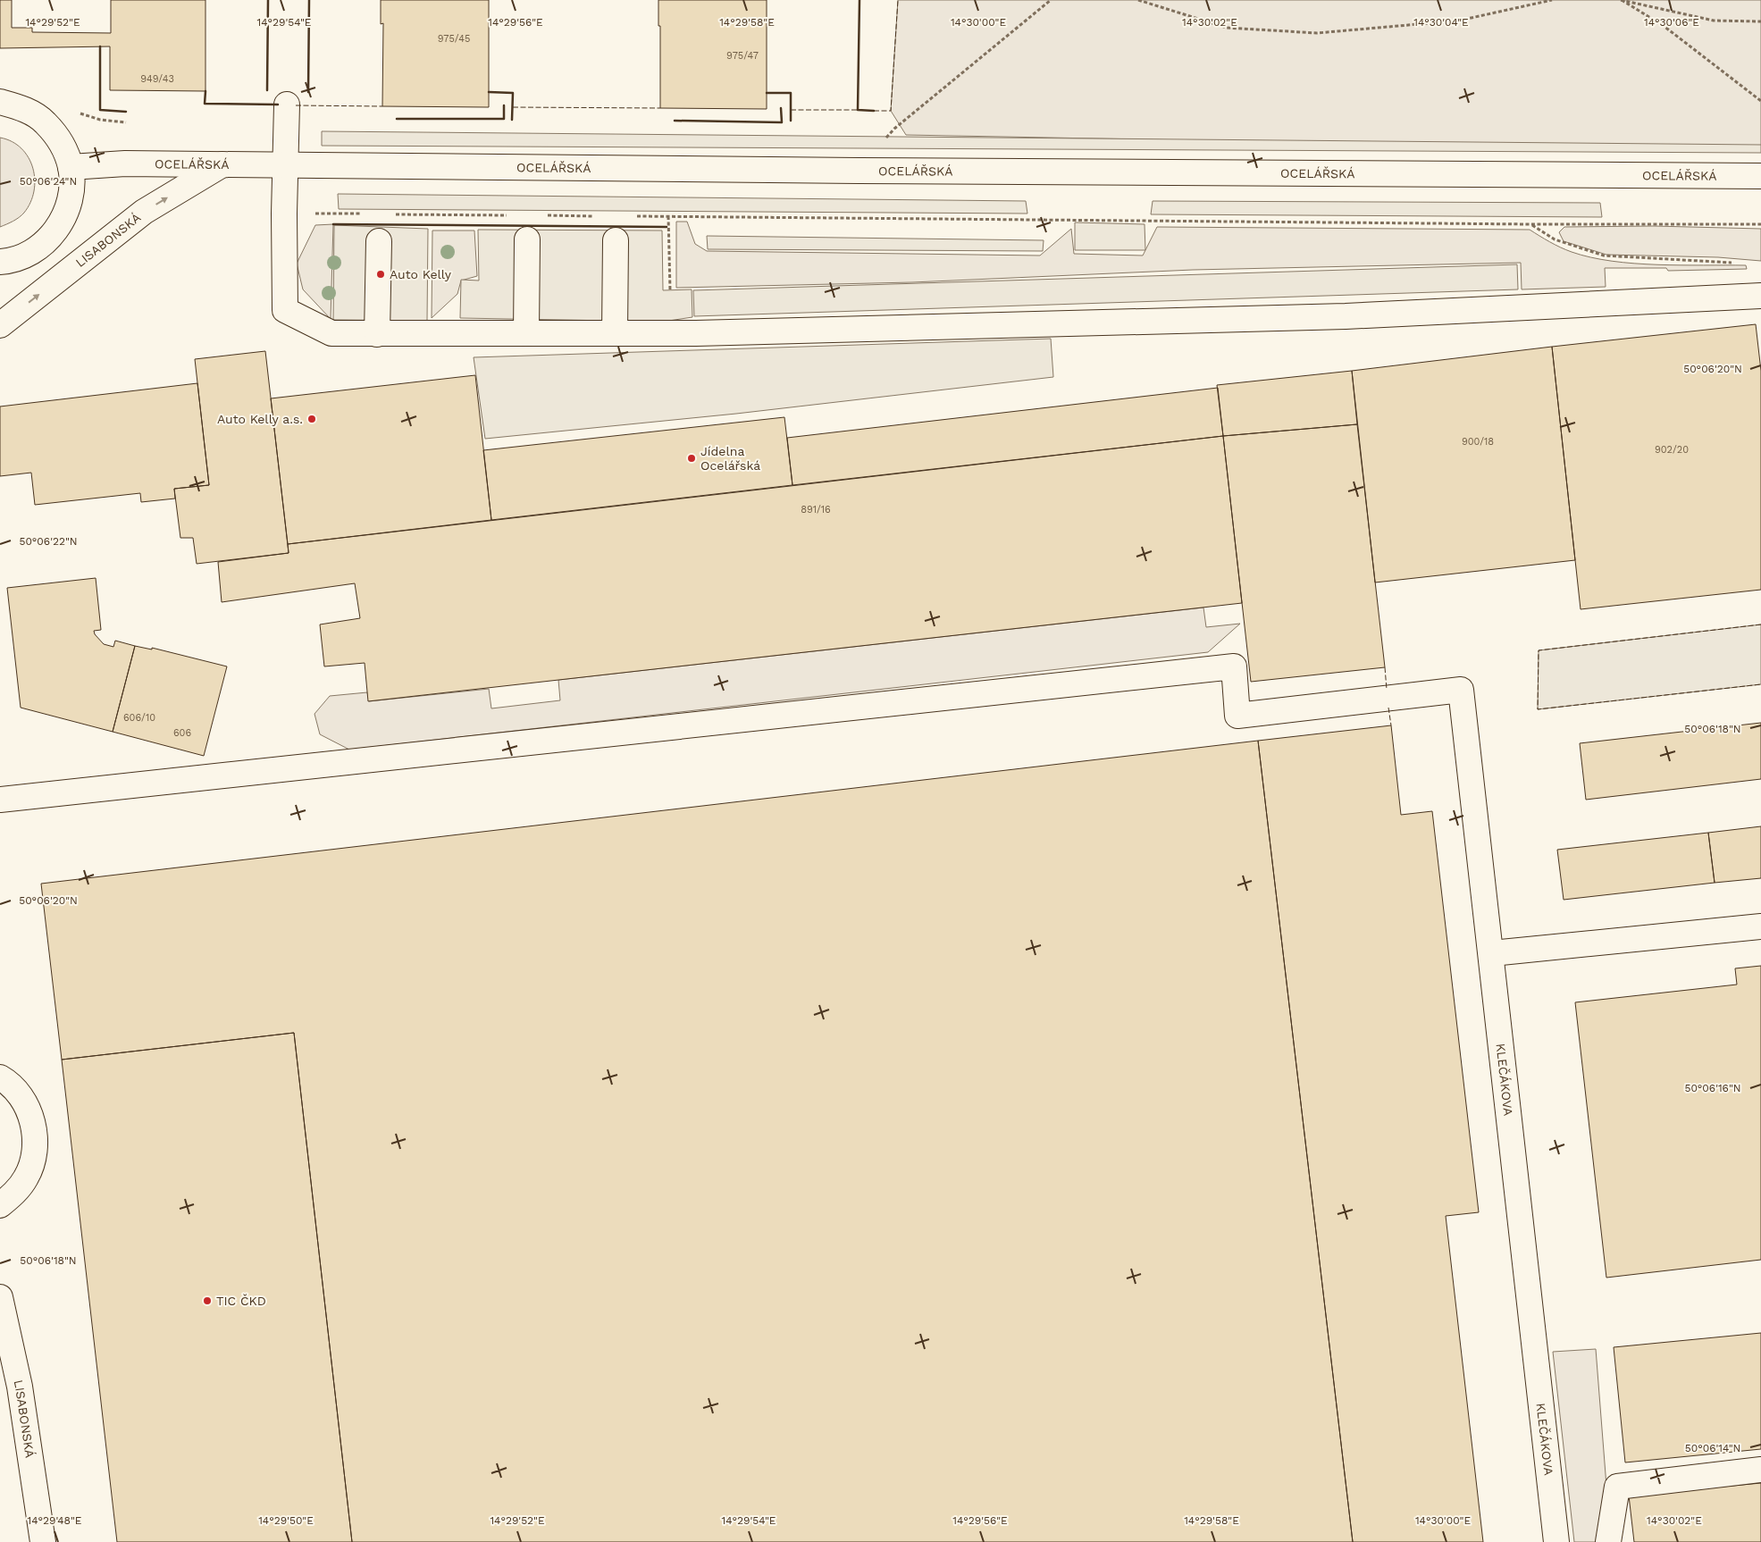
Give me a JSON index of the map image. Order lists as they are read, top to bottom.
{
  "streets": {
    "street": ["OCELÁŘSKÁ", "LISABONSKÁ", "KLEČÁKOVA"]
  },
  "crossings": [
    ["OCELÁŘSKÁ", "LISABONSKÁ"]
  ],
  "one_way": ["LISABONSKÁ"],
  "places": [
    "Auto Kelly",
    "Auto Kelly a.s.",
    "Jídelna Ocelářská",
    "TIC ČKD"
  ],
  "house_numbers": [
    "975/45",
    "975/47",
    "949/43",
    "900/18",
    "902/20",
    "891/16",
    "606/10",
    "606"
  ],
  "coordinates": [
    "14°29'52\"E",
    "14°29'54\"E",
    "14°29'56\"E",
    "14°29'58\"E",
    "14°30'00\"E",
    "14°30'02\"E",
    "14°30'04\"E",
    "14°30'06\"E",
    "50°06'24\"N",
    "50°06'20\"N",
    "50°06'22\"N",
    "50°06'18\"N",
    "50°06'16\"N",
    "50°06'14\"N",
    "14°29'48\"E",
    "14°29'50\"E"
  ]
}
